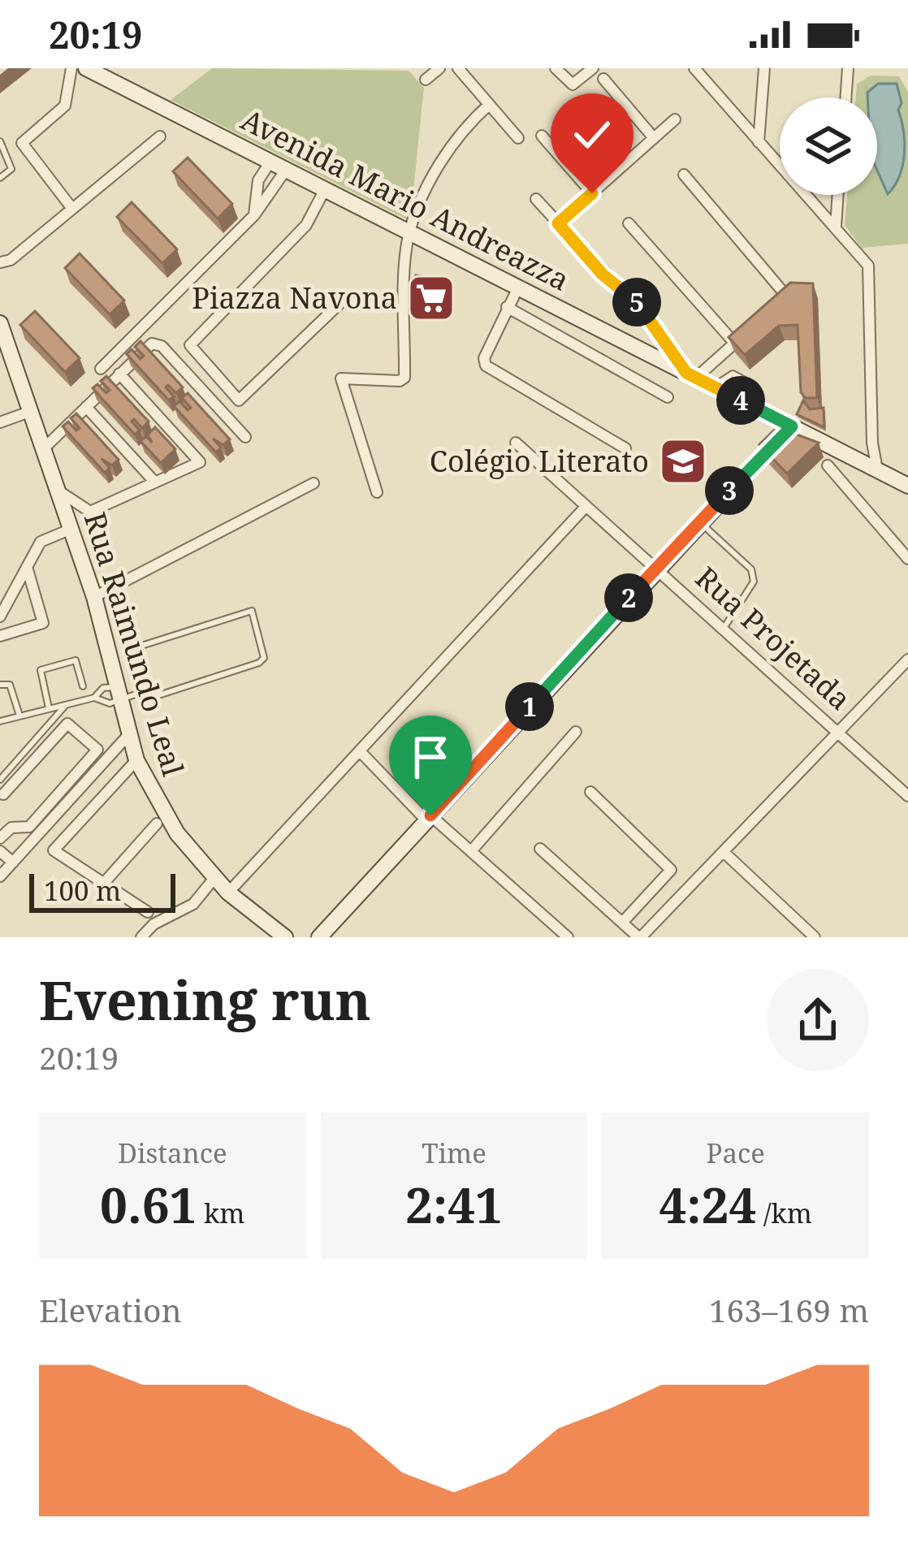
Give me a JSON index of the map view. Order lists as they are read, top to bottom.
{
  "streets": {
    "street": ["Avenida Mario Andreazza", "Rua Projetada", "Rua Raimundo Leal"]
  },
  "places": {
    "supermarket": ["Piazza Navona"],
    "school or university": ["Colégio Literato"]
  },
  "scale_bar": "100 m",
  "page": {
    "status": "20:19",
    "pins": [
      "5",
      "4",
      "3",
      "2",
      "1"
    ],
    "scale": "100 m",
    "heading": ["Evening run", "20:19"],
    "stats": [
      ["Distance", "0.61 km"],
      ["Time", "2:41"],
      ["Pace", "4:24 /km"]
    ],
    "chart": ["Elevation", "163–169 m"]
  }
}
